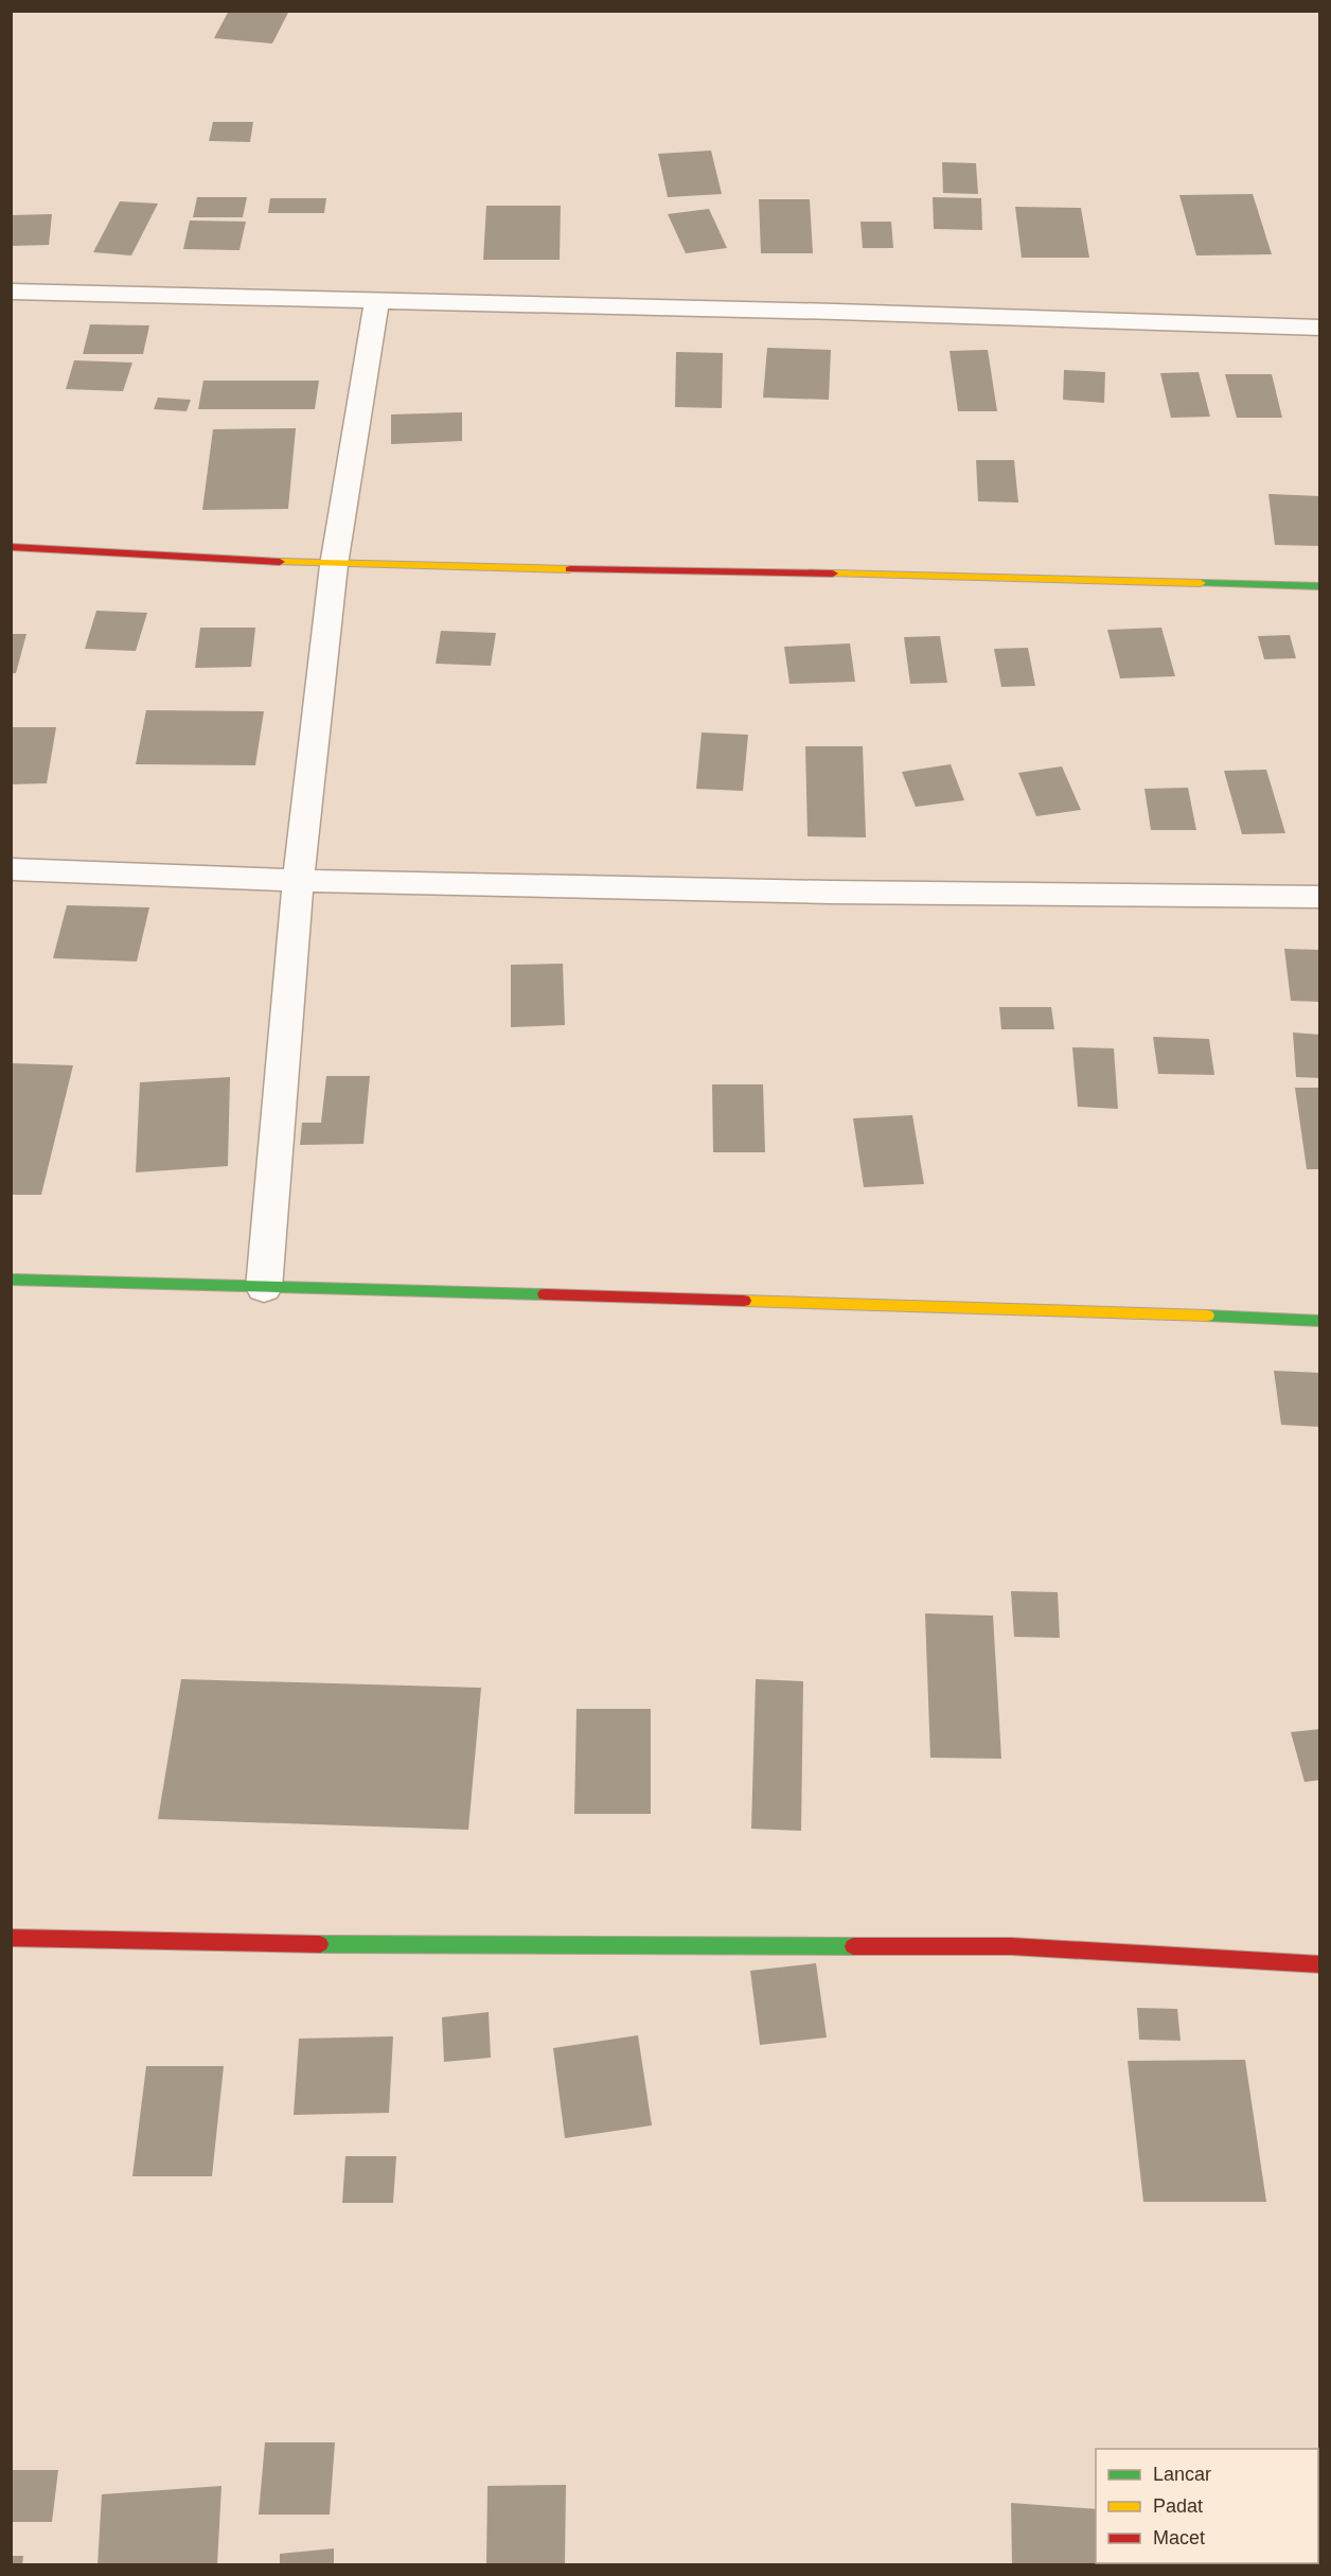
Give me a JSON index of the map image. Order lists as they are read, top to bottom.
{
  "legend": ["Lancar", "Padat", "Macet"]
}
